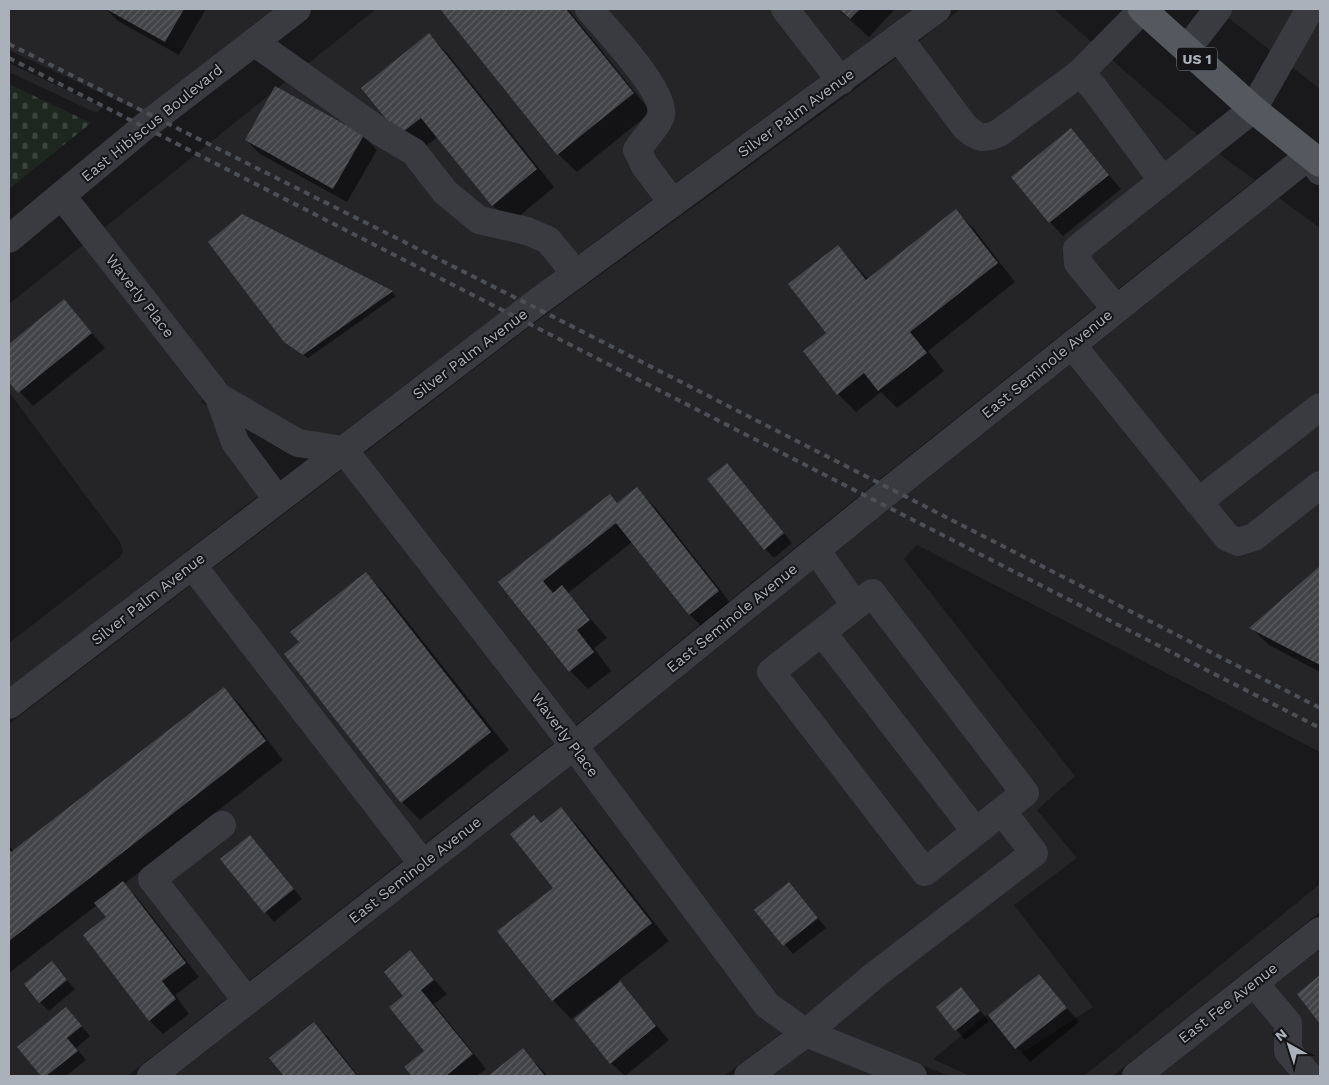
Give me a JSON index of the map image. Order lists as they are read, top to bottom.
{
  "streets": {
    "main road": ["US 1"],
    "street": [
      "Silver Palm Avenue",
      "East Hibiscus Boulevard",
      "Waverly Place",
      "East Seminole Avenue",
      "East Fee Avenue"
    ]
  },
  "crossings": [
    ["US 1", "East Seminole Avenue"],
    ["Silver Palm Avenue", "Waverly Place"],
    ["East Hibiscus Boulevard", "Waverly Place"],
    ["Waverly Place", "East Seminole Avenue"]
  ],
  "north": "top left"
}
